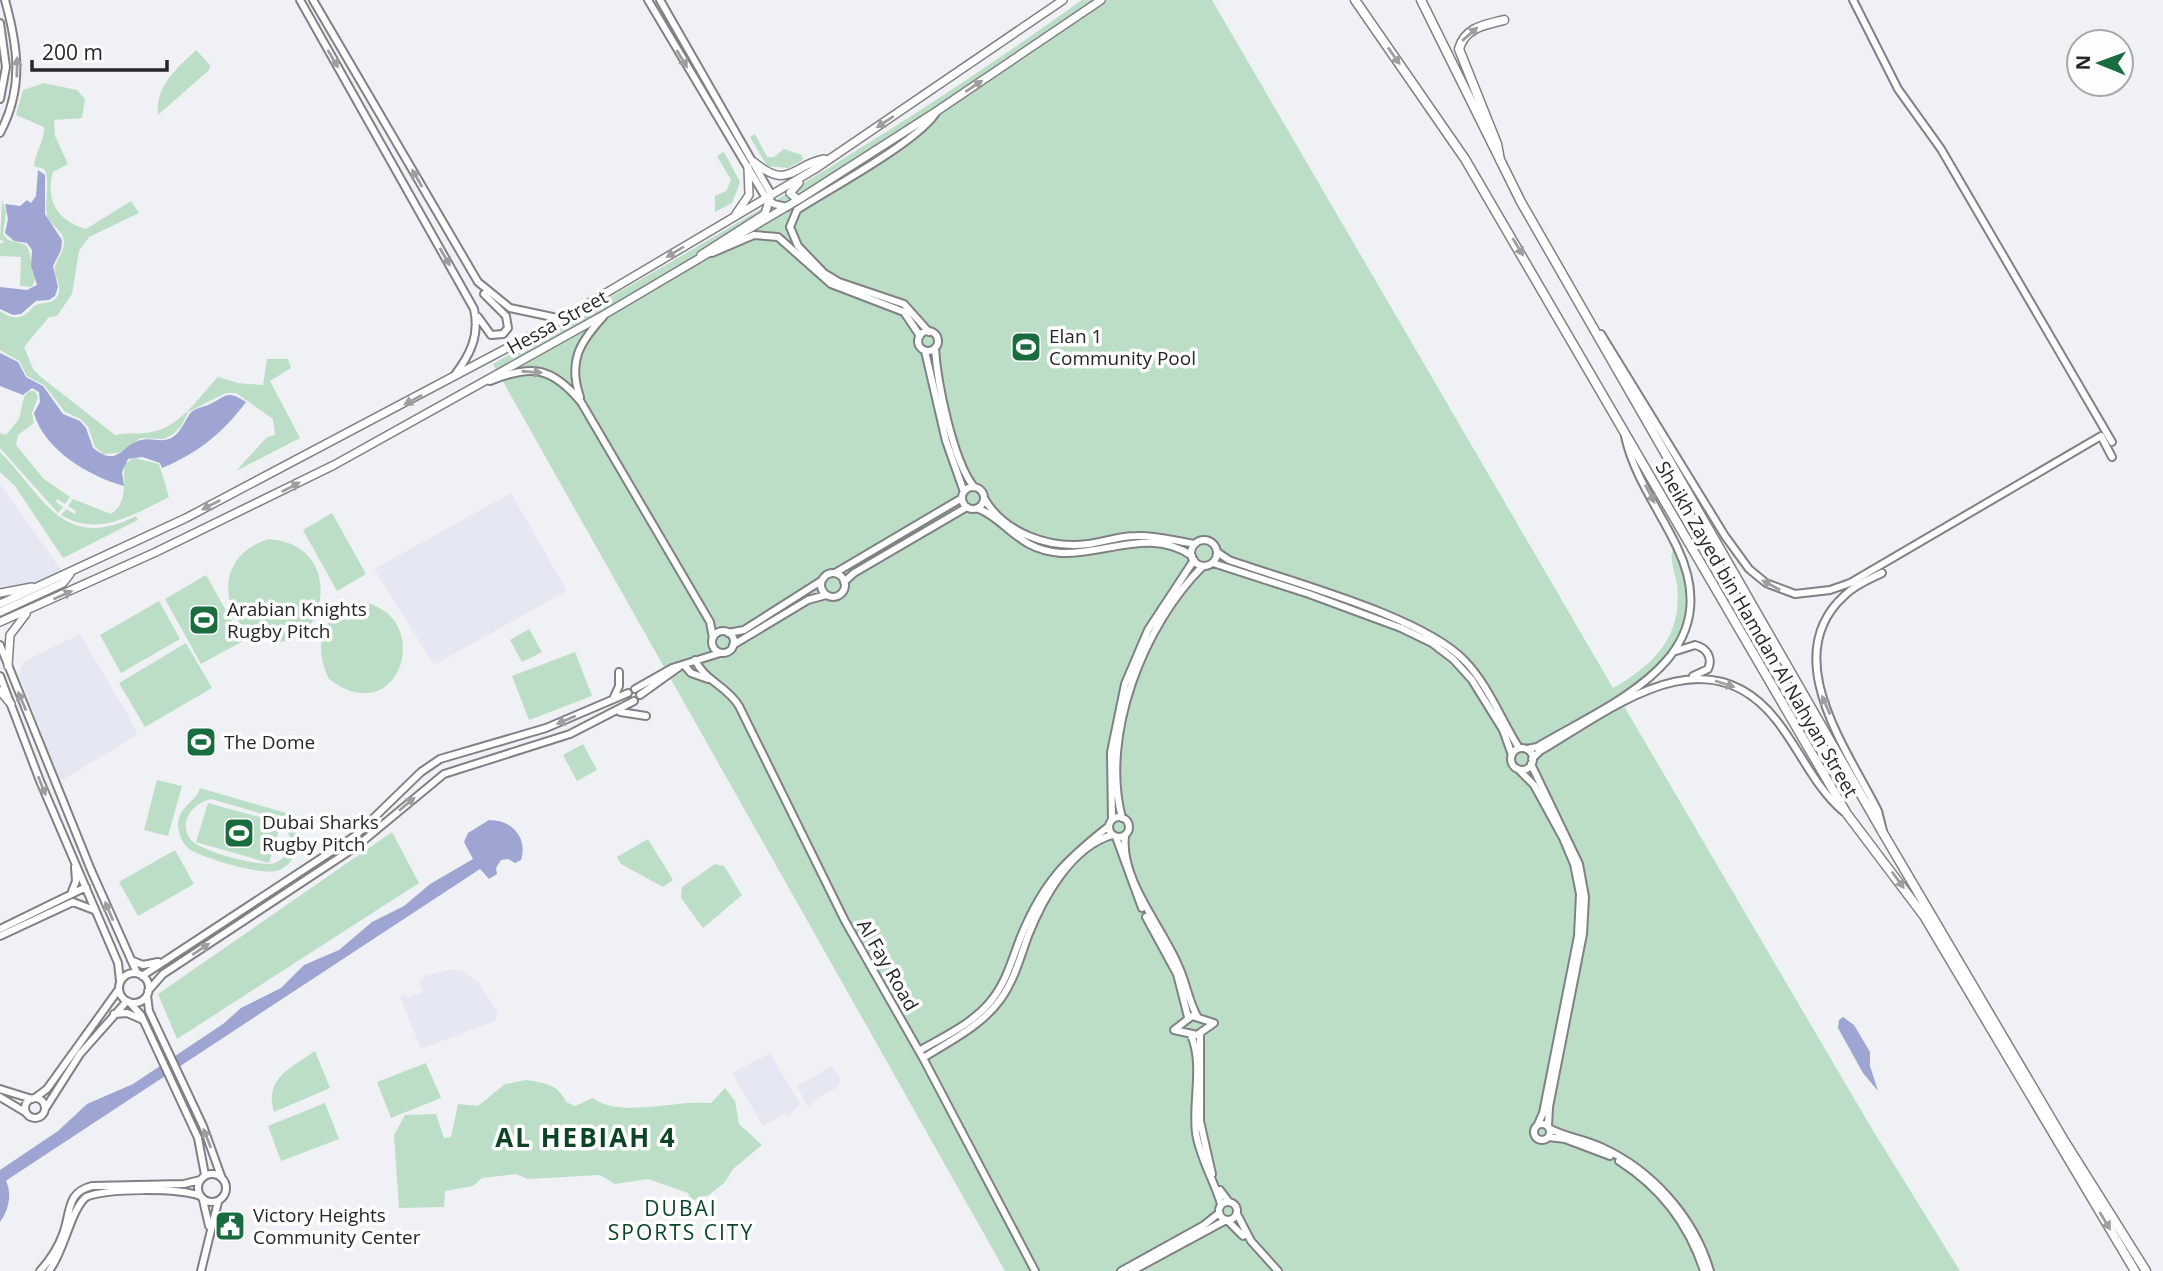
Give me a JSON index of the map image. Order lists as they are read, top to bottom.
{
  "streets": {
    "highway": ["Sheikh Zayed bin Hamdan Al Nahyan Street"],
    "main road": ["Hessa Street"],
    "street": ["Al Fay Road"]
  },
  "districts": ["AL HEBIAH 4", "DUBAI SPORTS CITY"],
  "places": {
    "sports": [
      "Elan 1 Community Pool",
      "Arabian Knights Rugby Pitch",
      "The Dome",
      "Dubai Sharks Rugby Pitch"
    ],
    "public building": ["Victory Heights Community Center"]
  },
  "scale_bar": "200 m",
  "north": "left"
}
